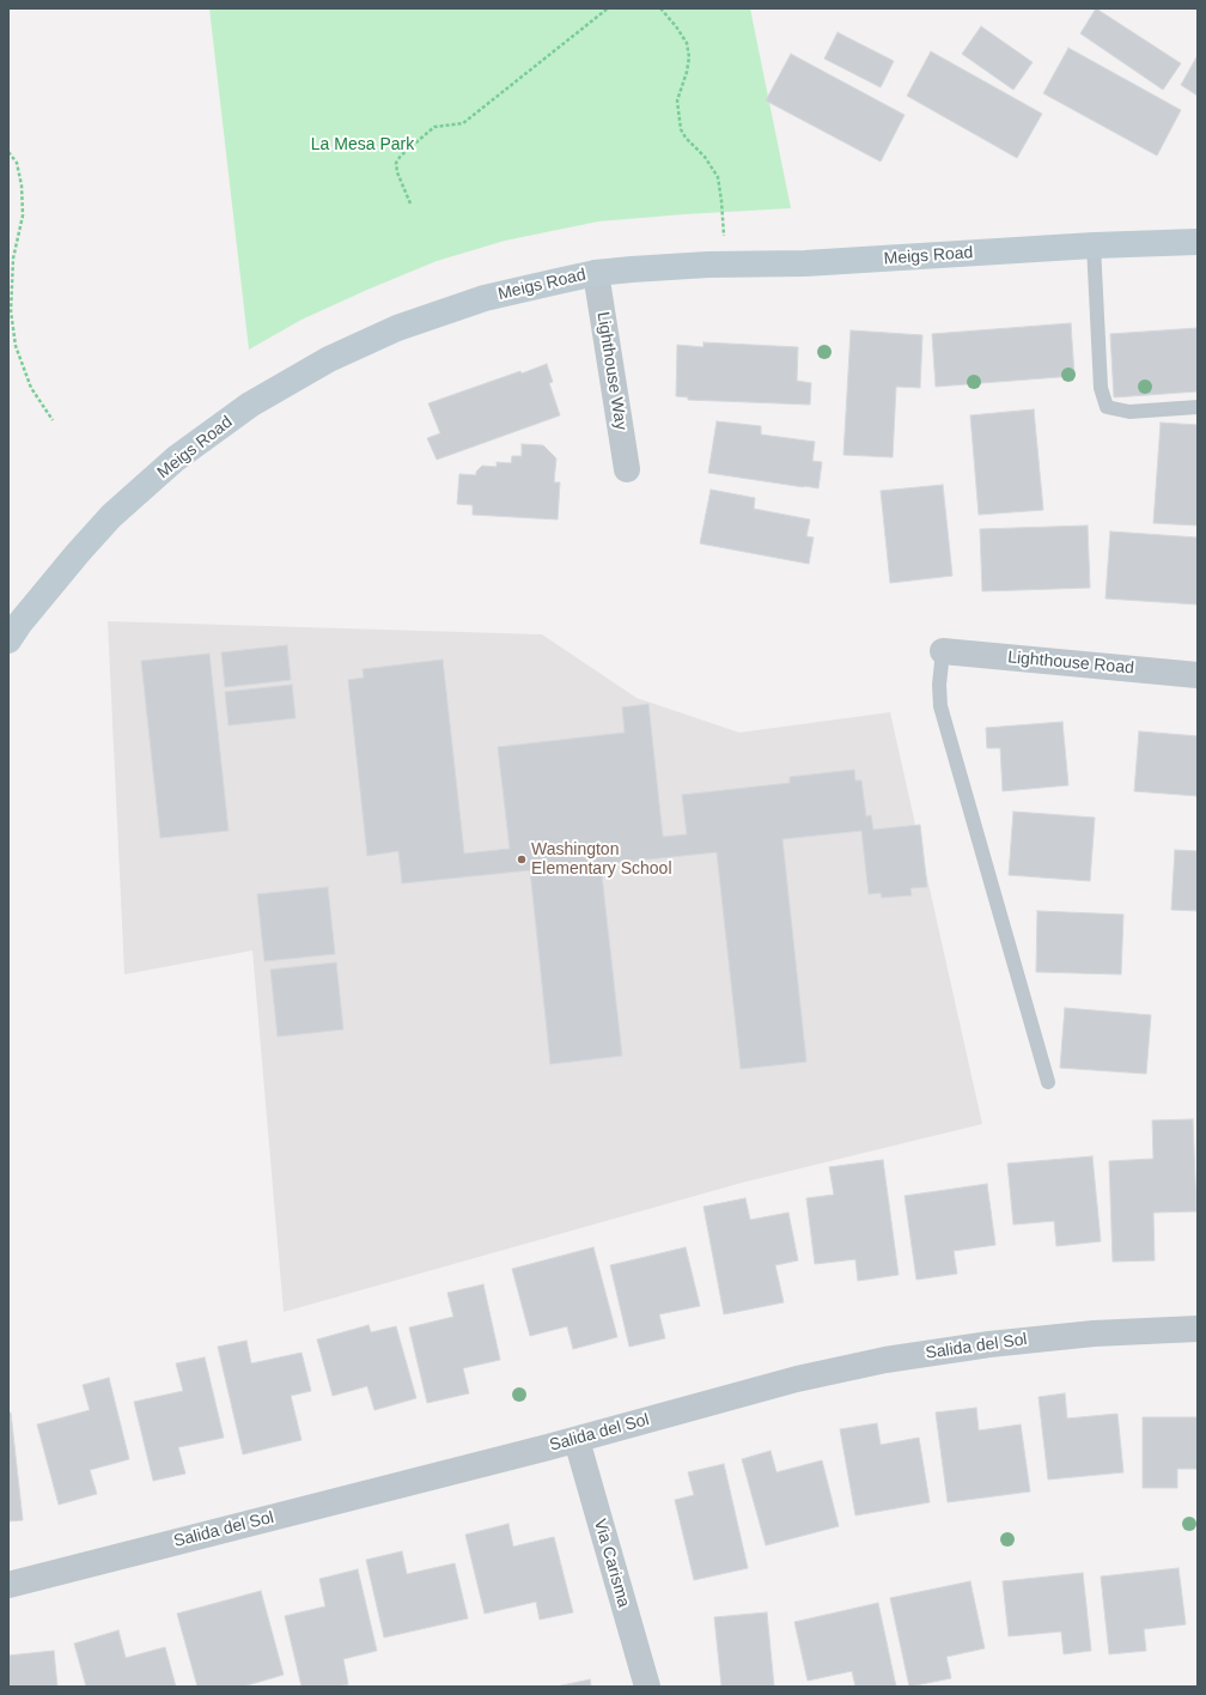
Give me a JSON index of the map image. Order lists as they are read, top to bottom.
{
  "streets": {
    "main road": ["Meigs Road"],
    "street": [
      "Lighthouse Way",
      "Lighthouse Road",
      "Salida del Sol",
      "Via Carisma"
    ]
  },
  "crossings": [
    ["Meigs Road", "Lighthouse Way"],
    ["Salida del Sol", "Via Carisma"]
  ],
  "parks": ["La Mesa Park"],
  "places": ["Washington Elementary School"]
}
